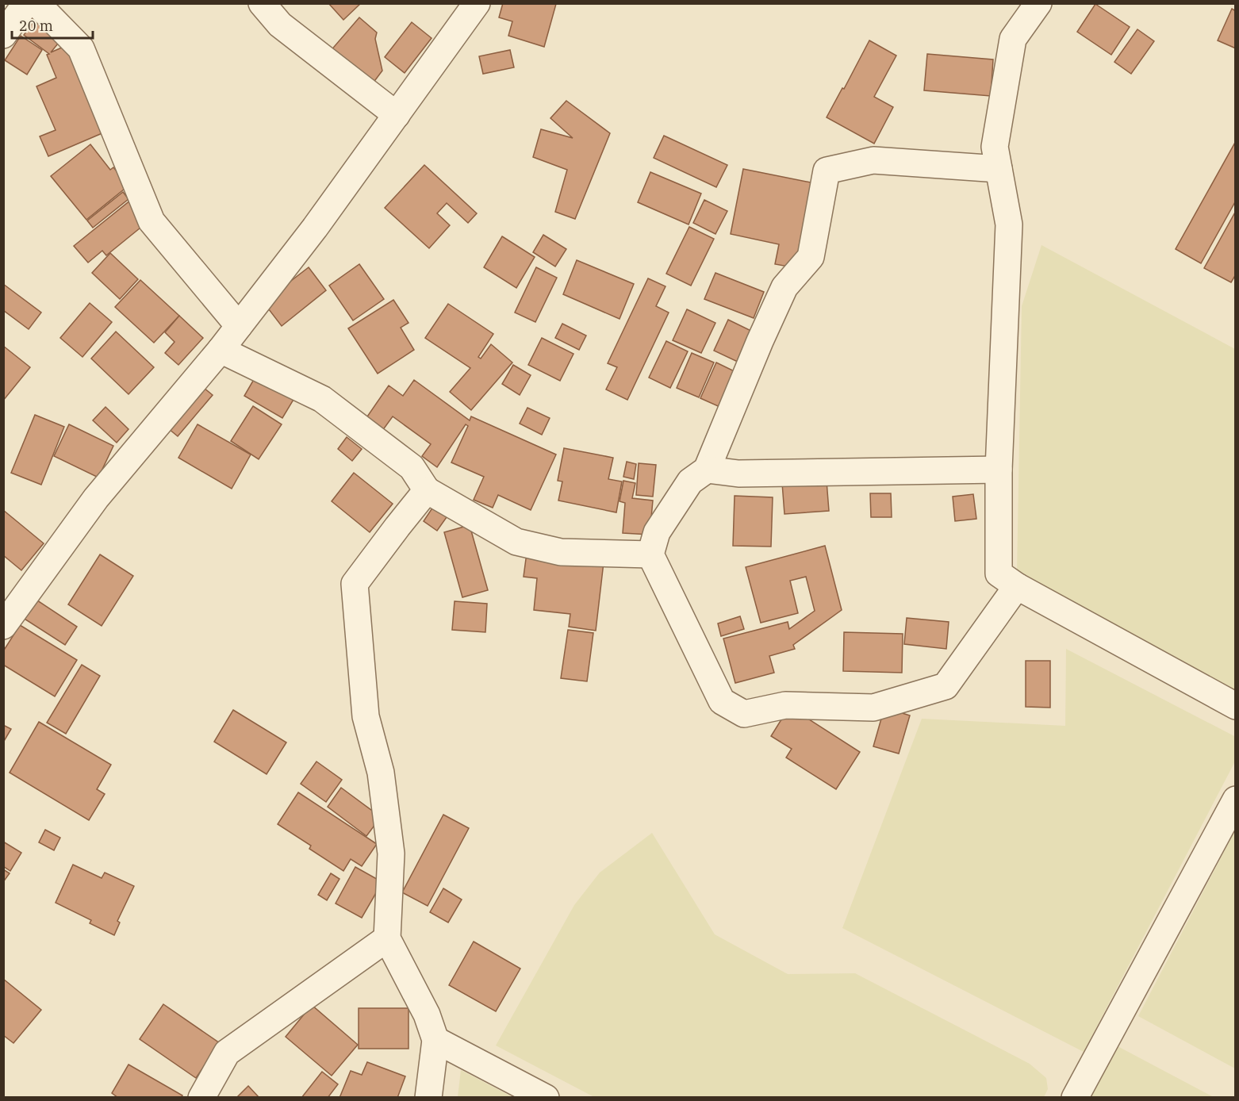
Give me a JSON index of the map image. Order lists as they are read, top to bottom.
{
  "scale_bar": "20 m"
}
